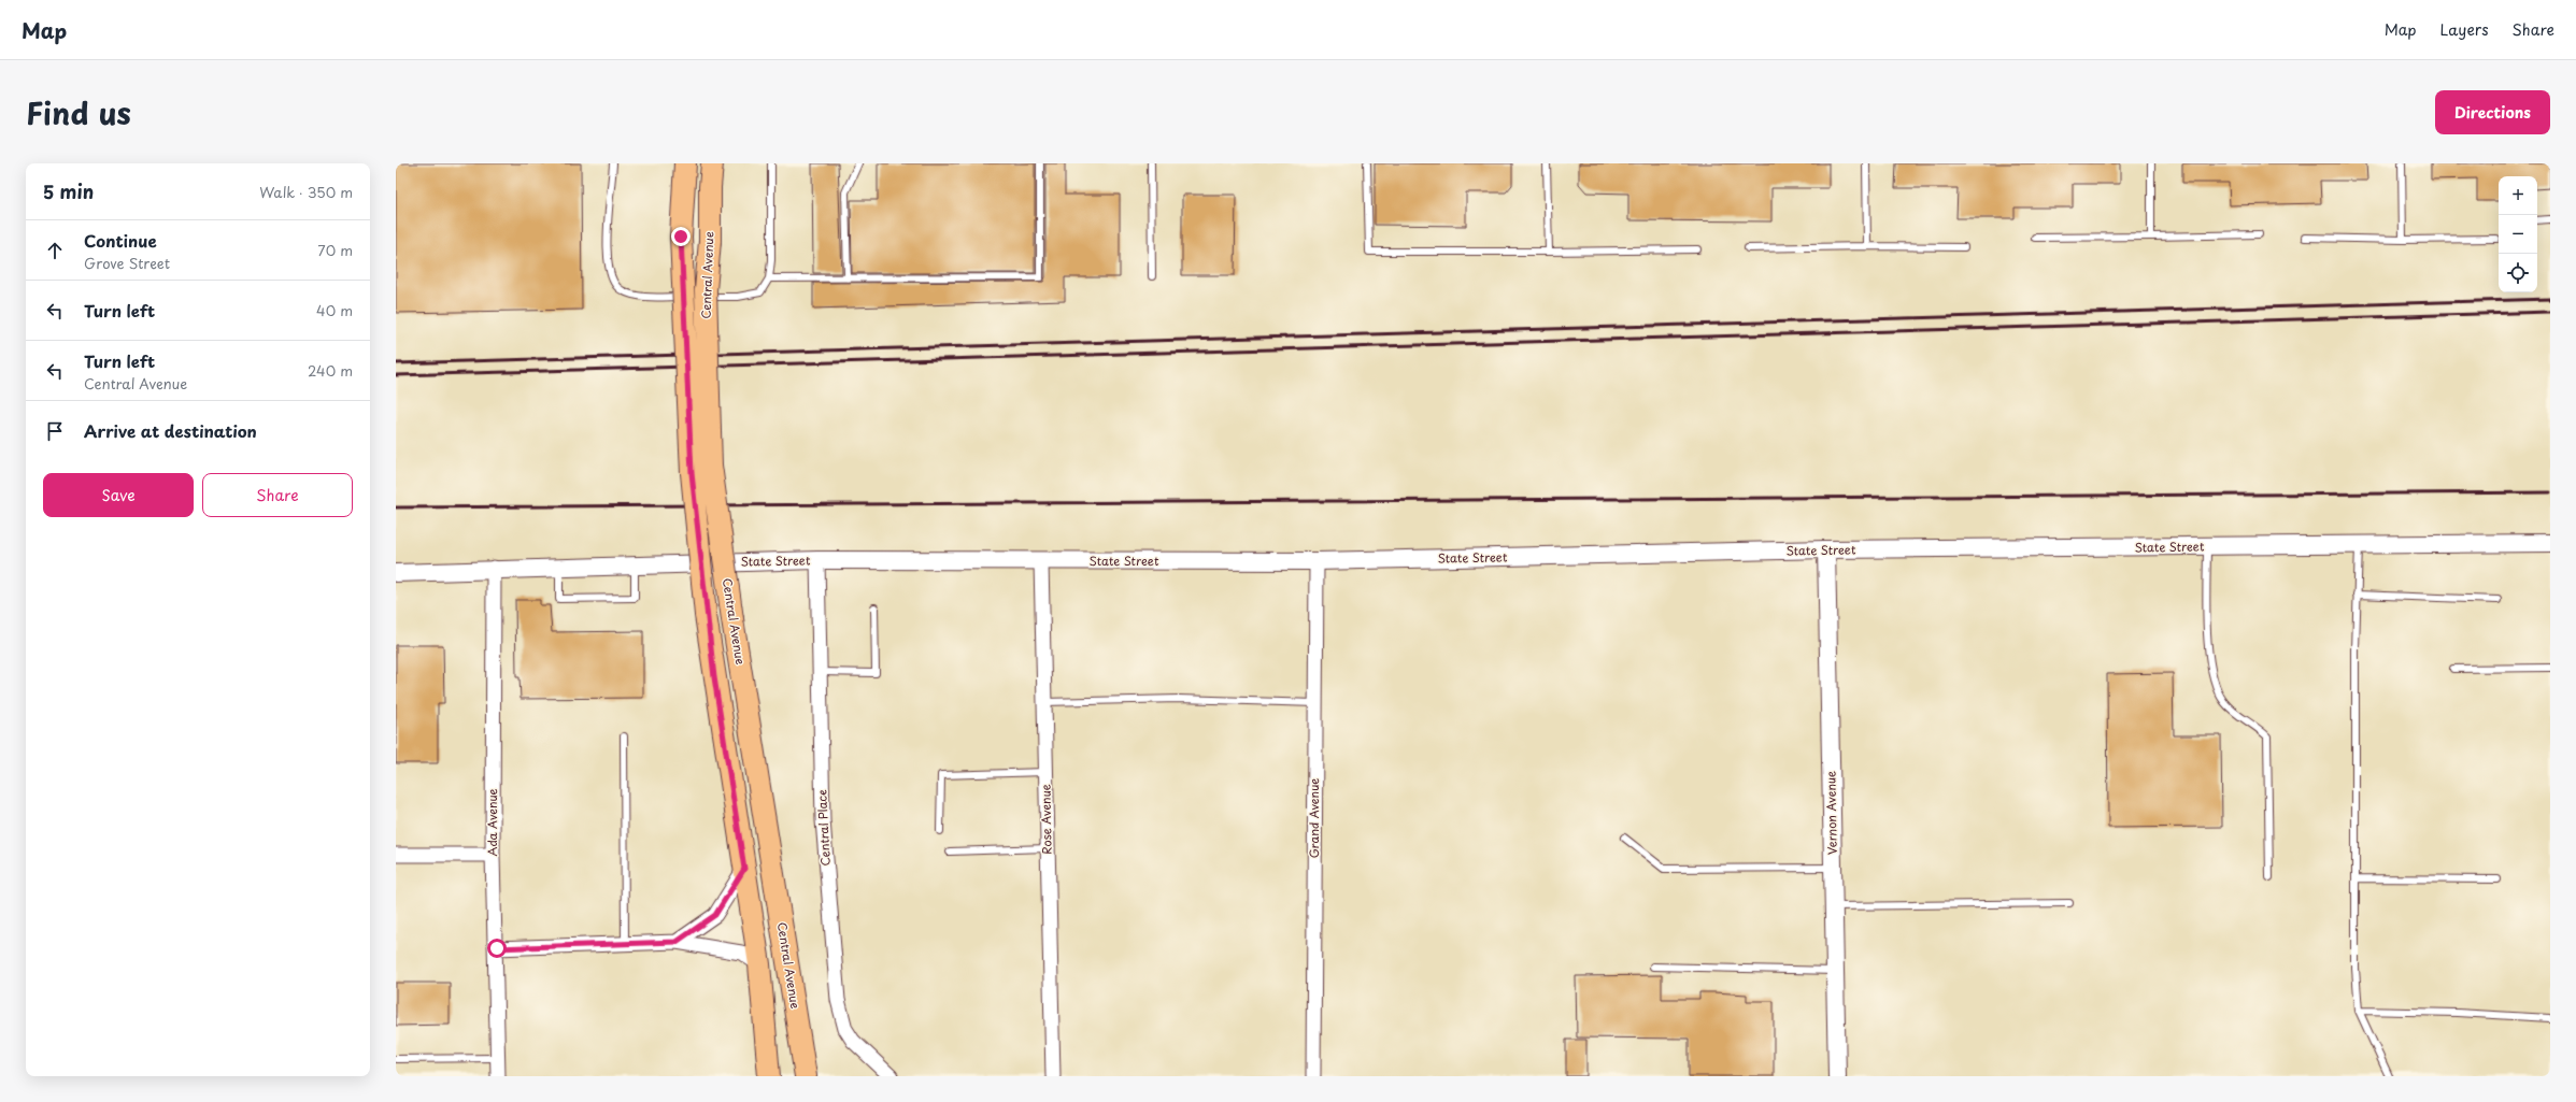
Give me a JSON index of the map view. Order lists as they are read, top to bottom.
{
  "streets": {
    "main road": ["Central Avenue"],
    "street": [
      "State Street",
      "Vernon Avenue",
      "Grand Avenue",
      "Rose Avenue",
      "Ada Avenue",
      "Central Place"
    ]
  },
  "crossings": [
    ["State Street", "Vernon Avenue"],
    ["State Street", "Grand Avenue"],
    ["State Street", "Rose Avenue"],
    ["State Street", "Ada Avenue"],
    ["State Street", "Central Place"]
  ],
  "page": {
    "header": "Map",
    "nav": ["Map", "Layers", "Share"],
    "title": "Find us",
    "buttons": [
      "Directions",
      ["Save", "Share"]
    ],
    "heading": ["5 min", "Walk · 350 m"],
    "map_buttons": ["+", "−"],
    "list": [
      ["Continue", "Grove Street", "70 m"],
      ["Turn left", "40 m"],
      ["Turn left", "Central Avenue", "240 m"],
      "Arrive at destination"
    ]
  }
}
